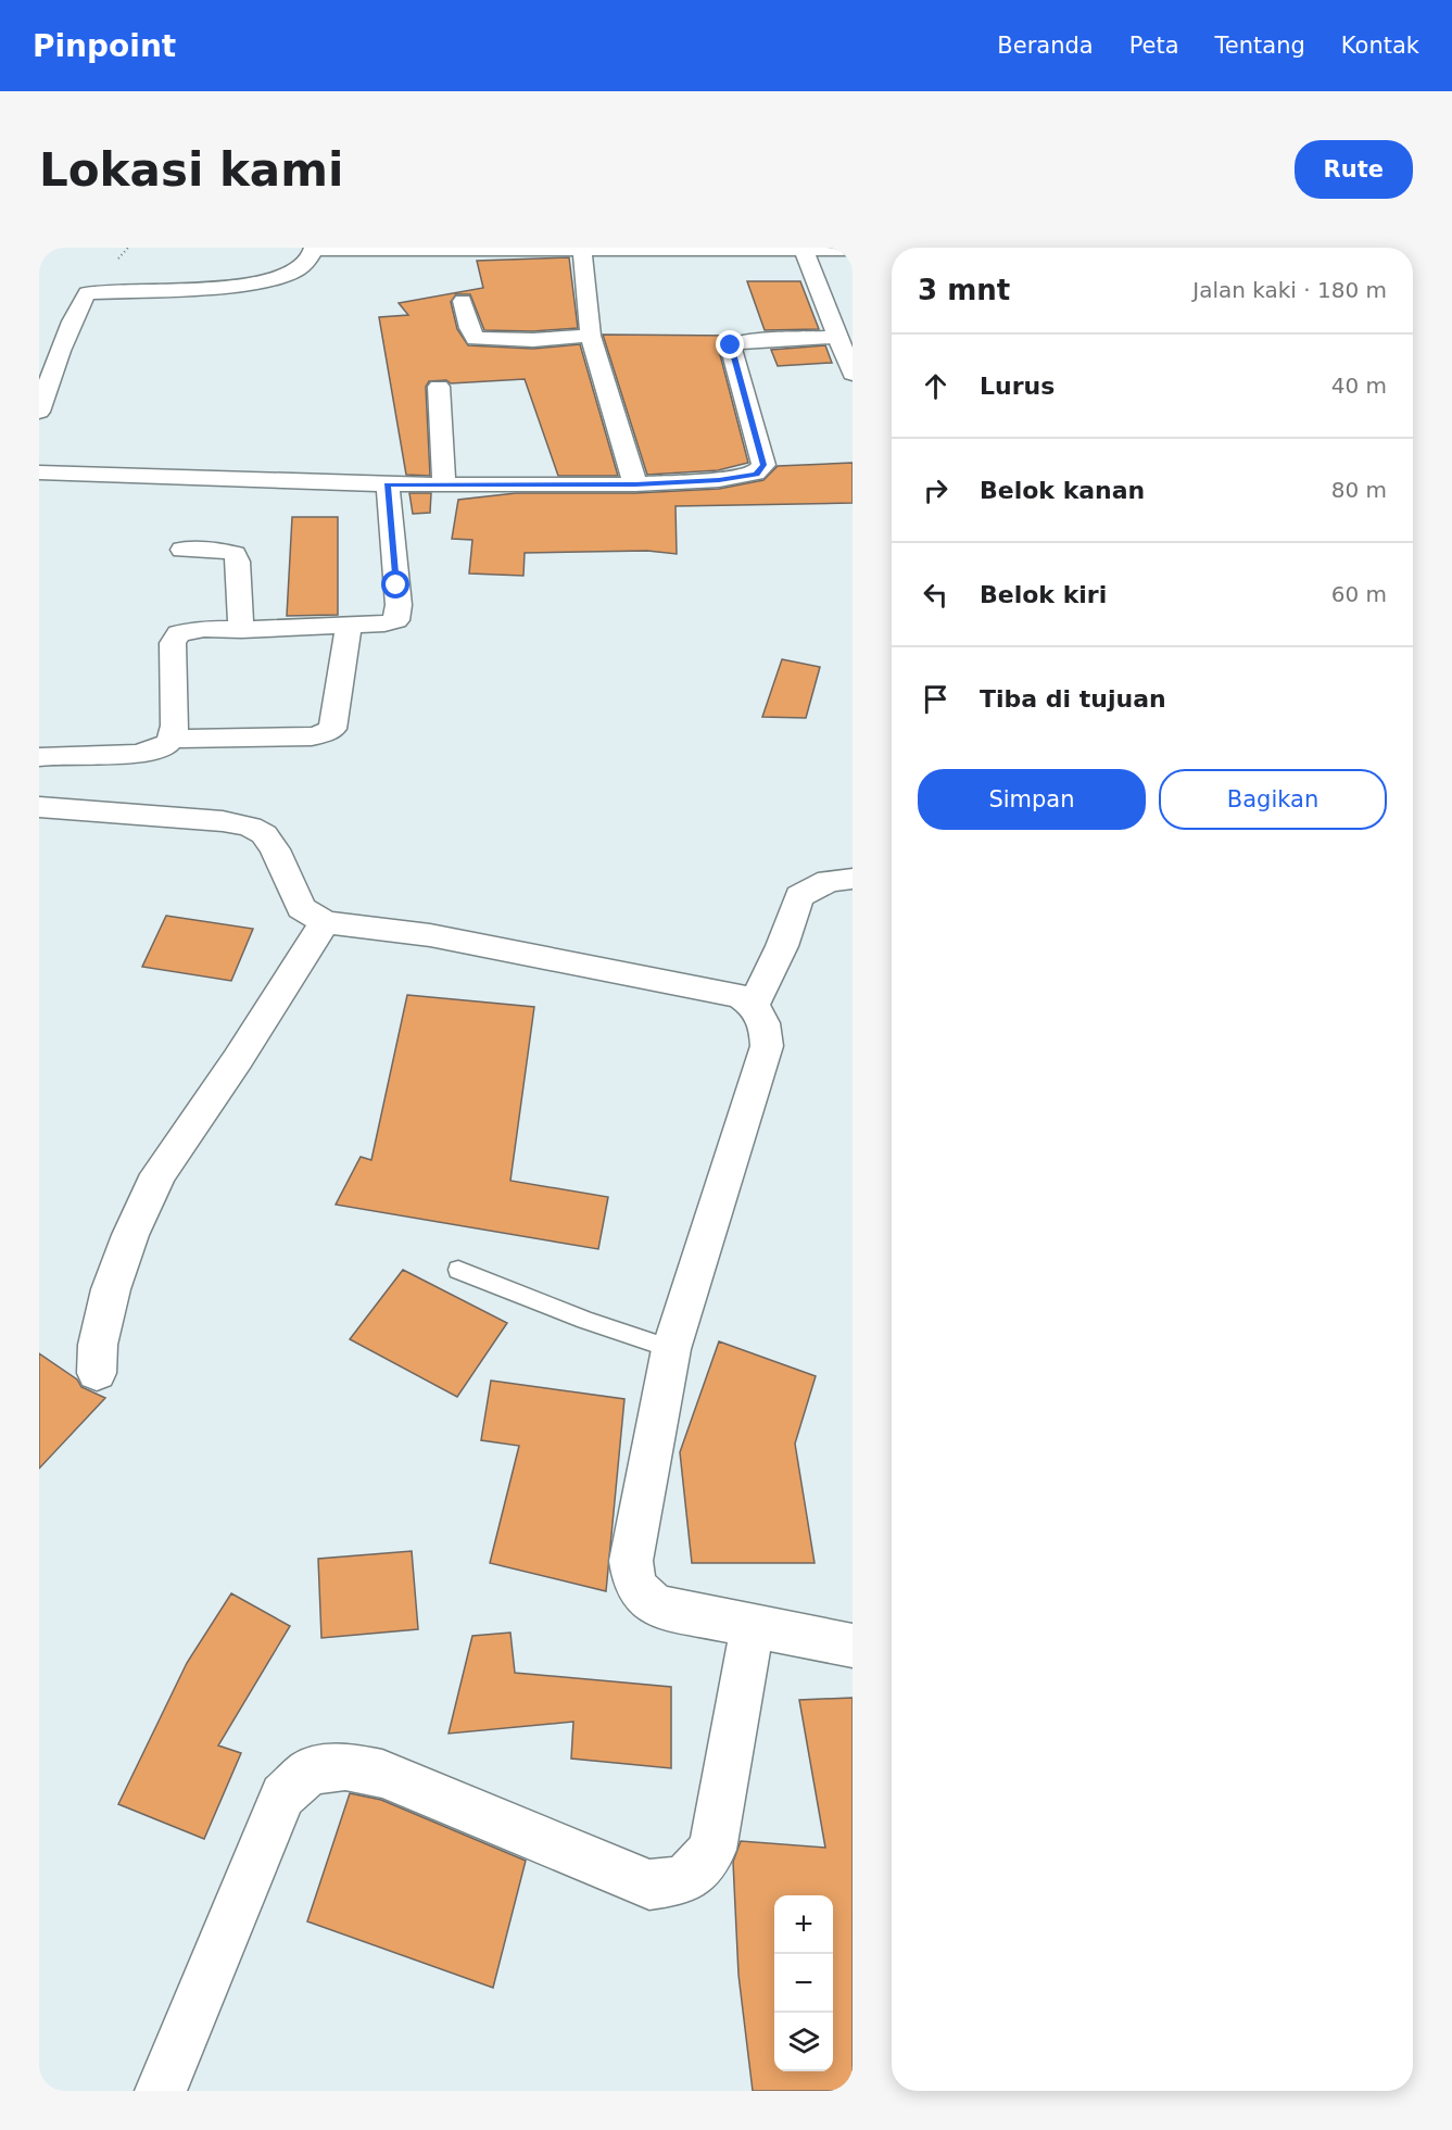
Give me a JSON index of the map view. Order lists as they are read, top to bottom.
{
  "page": {
    "header": "Pinpoint",
    "nav": [
      "Beranda",
      "Peta",
      "Tentang",
      "Kontak"
    ],
    "buttons": [
      "Rute",
      ["Simpan", "Bagikan"]
    ],
    "title": "Lokasi kami",
    "heading": ["3 mnt", "Jalan kaki · 180 m"],
    "list": [
      ["Lurus", "40 m"],
      ["Belok kanan", "80 m"],
      ["Belok kiri", "60 m"],
      "Tiba di tujuan"
    ],
    "map_buttons": ["+", "−"]
  }
}
